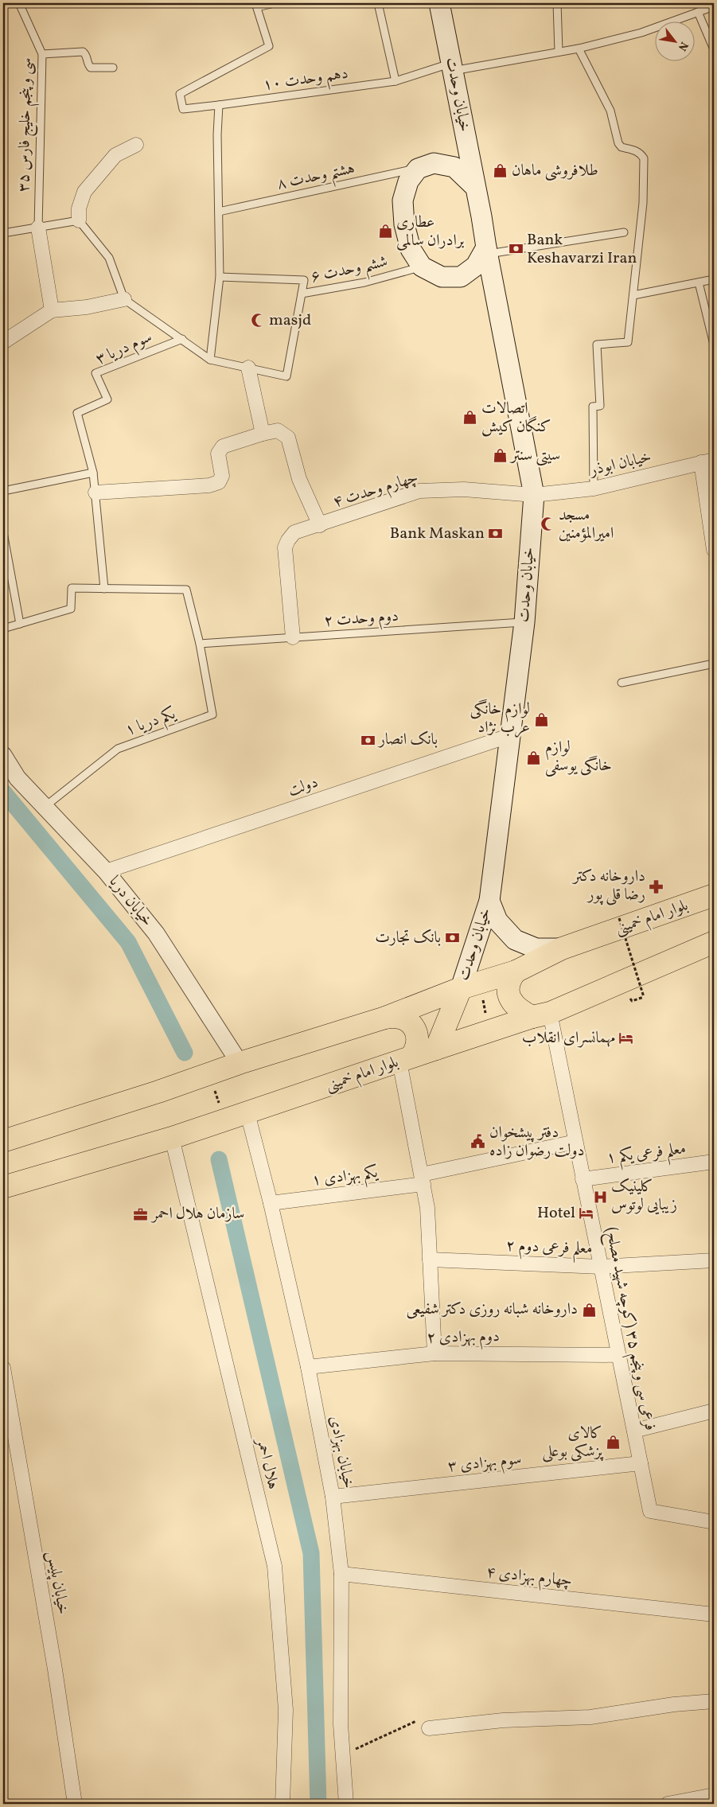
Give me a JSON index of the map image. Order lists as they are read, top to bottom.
{
  "streets": {
    "main road": ["خیابان وحدت", "بلوار امام خمینی"],
    "street": [
      "خیابان ابوذر",
      "چهارم وحدت ۴",
      "دولت",
      "خیابان دریا",
      "معلم فرعی یکم ۱",
      "یکم بهزادی ۱",
      "معلم فرعی دوم ۲",
      "فرعی سی و پنجم ۳۵ (کوچه شهید مصلح)",
      "دوم بهزادی ۲",
      "خیابان بهزادی",
      "سوم بهزادی ۳",
      "هلال احمر",
      "چهارم بهزادی ۴",
      "خیابان پلیس"
    ],
    "lane": [
      "دهم وحدت ۱۰",
      "سی و پنجم خلیج فارس ۳۵",
      "هشتم وحدت ۸",
      "ششم وحدت ۶",
      "سوم دریا ۳",
      "دوم وحدت ۲",
      "یکم دریا ۱"
    ]
  },
  "crossings": [
    ["دهم وحدت ۱۰", "خیابان وحدت"],
    ["خیابان وحدت", "هشتم وحدت ۸"],
    ["خیابان وحدت", "ششم وحدت ۶"],
    ["خیابان وحدت", "خیابان ابوذر"],
    ["خیابان وحدت", "چهارم وحدت ۴"],
    ["خیابان وحدت", "دوم وحدت ۲"],
    ["خیابان وحدت", "دولت"],
    ["خیابان وحدت", "بلوار امام خمینی"],
    ["هشتم وحدت ۸", "ششم وحدت ۶"],
    ["خیابان ابوذر", "چهارم وحدت ۴"],
    ["چهارم وحدت ۴", "دوم وحدت ۲"],
    ["دوم وحدت ۲", "یکم دریا ۱"],
    ["یکم دریا ۱", "خیابان دریا"],
    ["دولت", "خیابان دریا"],
    ["خیابان دریا", "بلوار امام خمینی"],
    ["بلوار امام خمینی", "فرعی سی و پنجم ۳۵ (کوچه شهید مصلح)"],
    ["بلوار امام خمینی", "خیابان بهزادی"],
    ["بلوار امام خمینی", "هلال احمر"],
    ["معلم فرعی یکم ۱", "فرعی سی و پنجم ۳۵ (کوچه شهید مصلح)"],
    ["یکم بهزادی ۱", "فرعی سی و پنجم ۳۵ (کوچه شهید مصلح)"],
    ["یکم بهزادی ۱", "خیابان بهزادی"],
    ["معلم فرعی دوم ۲", "فرعی سی و پنجم ۳۵ (کوچه شهید مصلح)"],
    ["فرعی سی و پنجم ۳۵ (کوچه شهید مصلح)", "دوم بهزادی ۲"],
    ["فرعی سی و پنجم ۳۵ (کوچه شهید مصلح)", "سوم بهزادی ۳"],
    ["دوم بهزادی ۲", "خیابان بهزادی"],
    ["خیابان بهزادی", "سوم بهزادی ۳"],
    ["خیابان بهزادی", "چهارم بهزادی ۴"]
  ],
  "places": {
    "shop": [
      "طلافروشی ماهان",
      "عطاری برادران سالمی",
      "اتصالات کنگان کیش",
      "سیتی سنتر",
      "لوازم خانگی عرب نژاد",
      "لوازم خانگی یوسفی",
      "داروخانه شبانه روزی دکتر شفیعی",
      "کالای پزشکی بوعلی"
    ],
    "bank": [
      "Bank Keshavarzi Iran",
      "Bank Maskan",
      "بانک انصار",
      "بانک تجارت"
    ],
    "mosque": ["masjd", "مسجد امیرالمؤمنین"],
    "pharmacy": ["داروخانه دکتر رضا قلی پور"],
    "hotel": ["مهمانسرای انقلاب", "Hotel"],
    "public building": ["دفتر پیشخوان دولت رضوان زاده"],
    "hospital": ["کلینیک زیبایی لوتوس"],
    "office": ["سازمان هلال احمر"]
  },
  "north": "bottom right"
}
